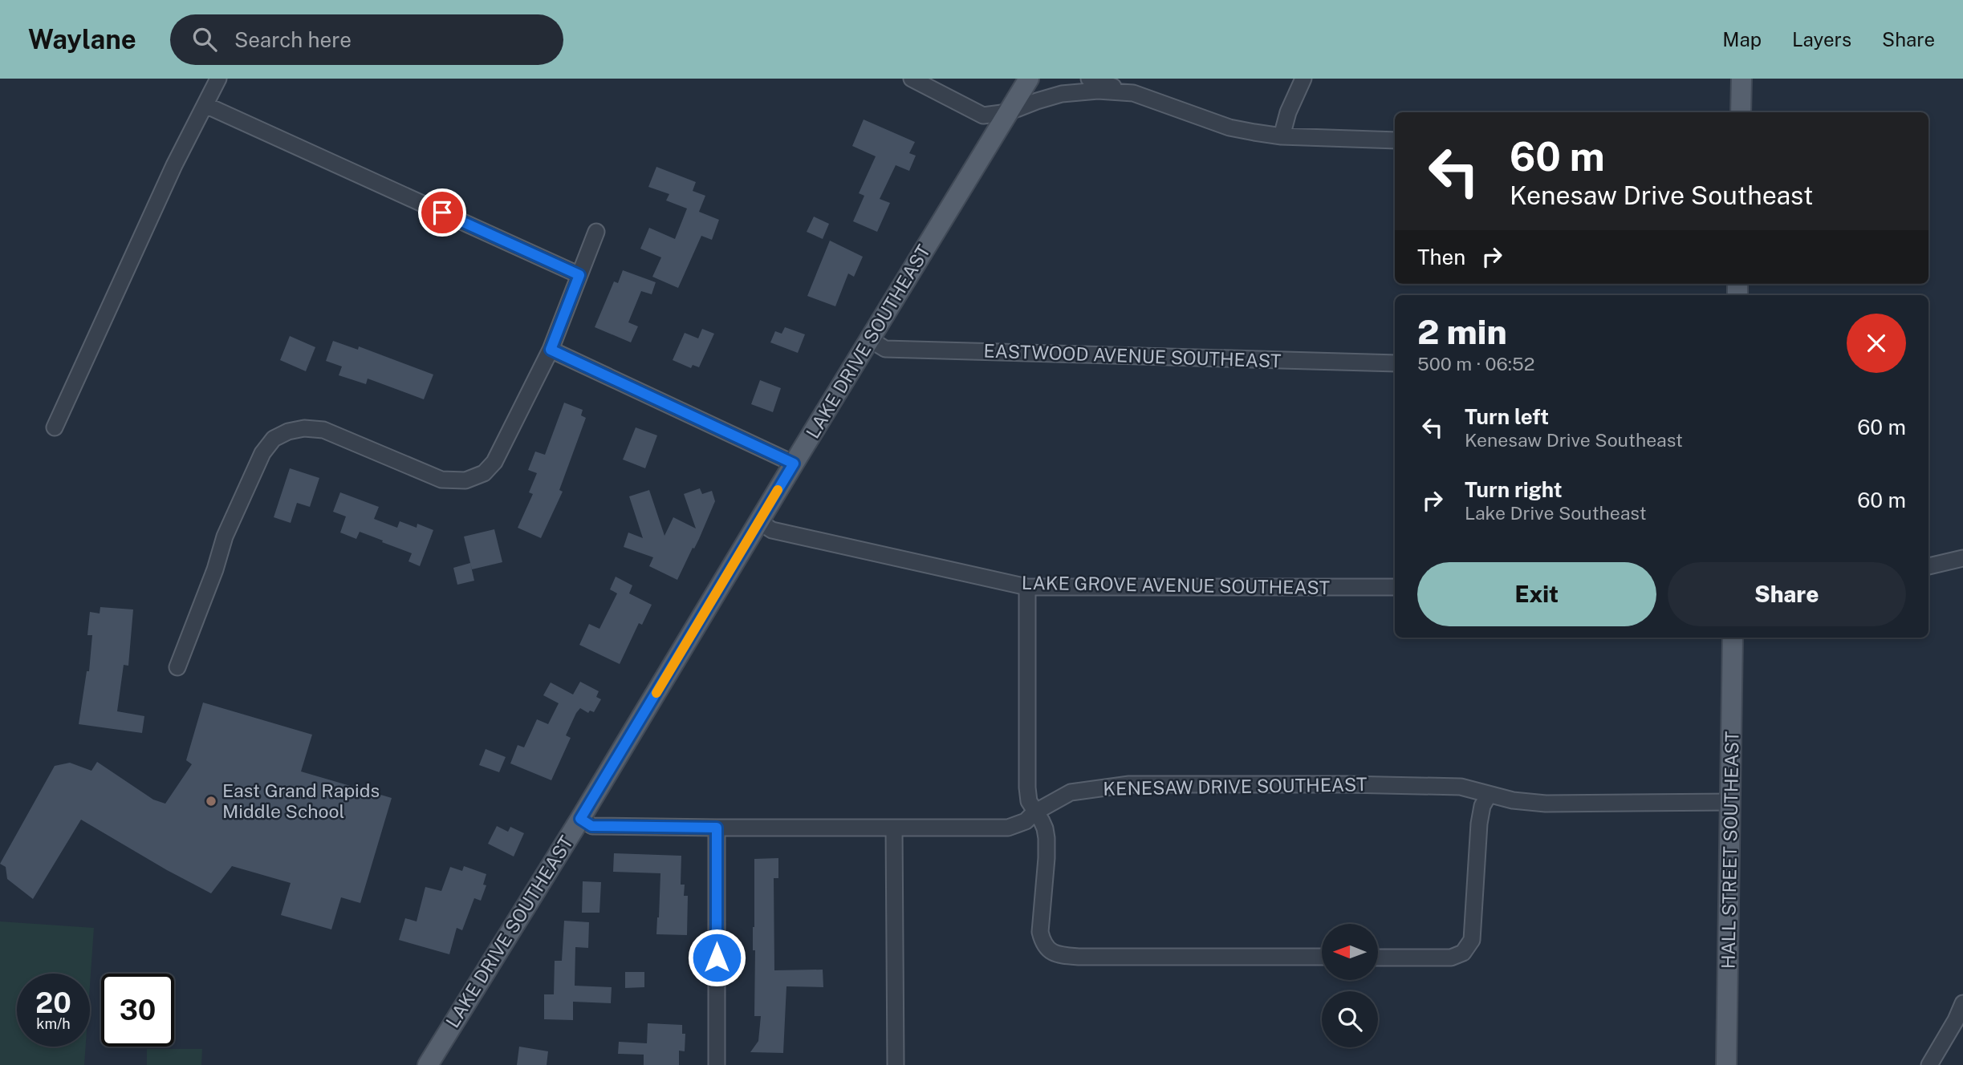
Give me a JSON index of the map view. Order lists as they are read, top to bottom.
{
  "streets": {
    "main road": ["LAKE DRIVE SOUTHEAST", "HALL STREET SOUTHEAST"],
    "street": ["EASTWOOD AVENUE SOUTHEAST", "LAKE GROVE AVENUE SOUTHEAST", "KENESAW DRIVE SOUTHEAST"]
  },
  "crossings": [
    ["LAKE DRIVE SOUTHEAST", "EASTWOOD AVENUE SOUTHEAST"],
    ["LAKE DRIVE SOUTHEAST", "LAKE GROVE AVENUE SOUTHEAST"],
    ["LAKE DRIVE SOUTHEAST", "KENESAW DRIVE SOUTHEAST"],
    ["KENESAW DRIVE SOUTHEAST", "HALL STREET SOUTHEAST"]
  ],
  "places": ["East Grand Rapids Middle School"],
  "north": "left",
  "page": {
    "header": "Waylane",
    "search": "Search here",
    "nav": ["Map", "Layers", "Share"],
    "turn": ["60 m", "Kenesaw Drive Southeast"],
    "then": "Then",
    "heading": ["2 min", "500 m · 06:52"],
    "list": [
      {
        "name": "Turn left",
        "note": "Kenesaw Drive Southeast",
        "value": "60 m"
      },
      {
        "name": "Turn right",
        "note": "Lake Drive Southeast",
        "value": "60 m"
      }
    ],
    "buttons": ["Exit", "Share"],
    "speed": "20 km/h",
    "limit": "30"
  }
}
